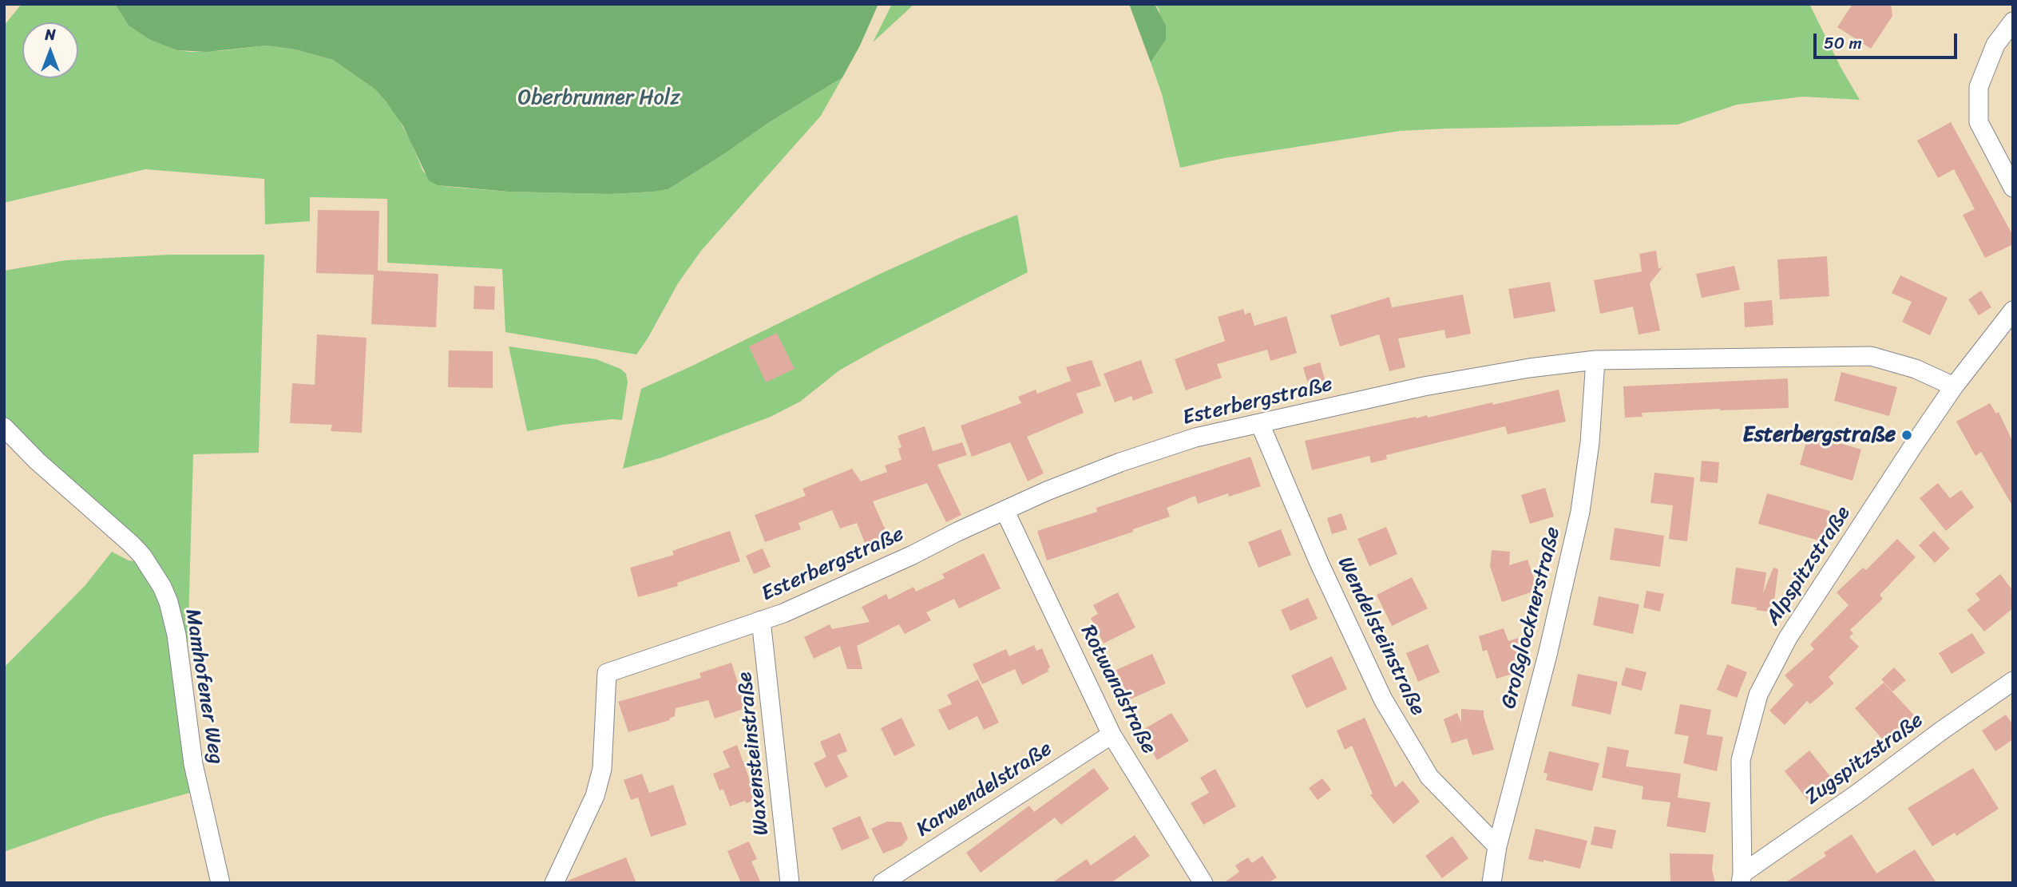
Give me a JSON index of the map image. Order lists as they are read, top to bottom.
{
  "streets": {
    "street": [
      "Esterbergstraße",
      "Alpspitzstraße",
      "Großglocknerstraße",
      "Wendelsteinstraße",
      "Mamhofener Weg",
      "Rotwandstraße",
      "Waxensteinstraße",
      "Zugspitzstraße",
      "Karwendelstraße"
    ]
  },
  "crossings": [
    ["Esterbergstraße", "Alpspitzstraße"],
    ["Esterbergstraße", "Großglocknerstraße"],
    ["Esterbergstraße", "Wendelsteinstraße"],
    ["Esterbergstraße", "Rotwandstraße"],
    ["Esterbergstraße", "Waxensteinstraße"],
    ["Alpspitzstraße", "Zugspitzstraße"],
    ["Großglocknerstraße", "Wendelsteinstraße"],
    ["Rotwandstraße", "Karwendelstraße"]
  ],
  "parks": ["Oberbrunner Holz"],
  "places": ["Esterbergstraße"],
  "scale_bar": "50 m",
  "north": "top"
}
